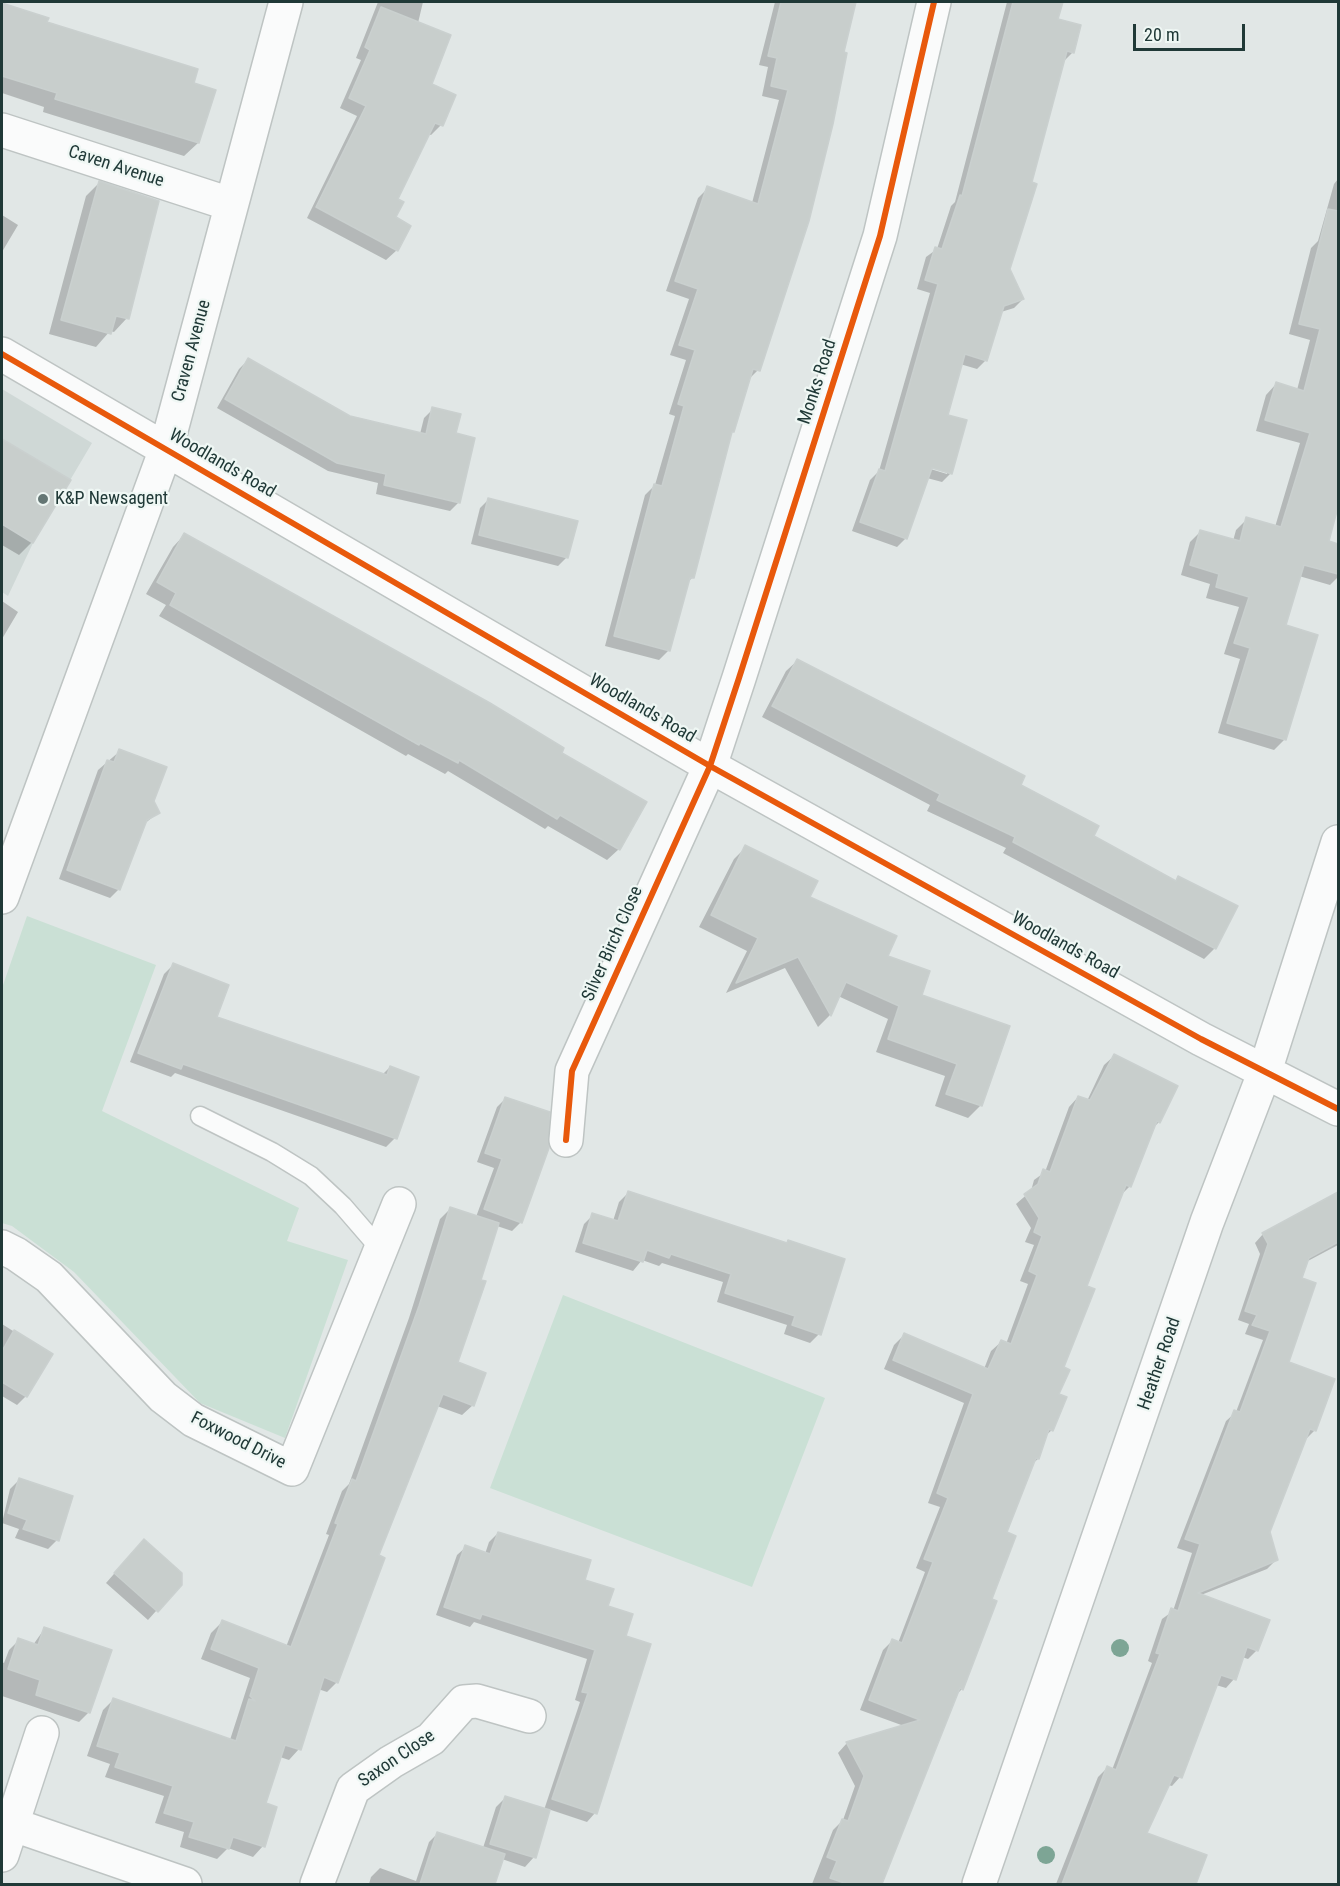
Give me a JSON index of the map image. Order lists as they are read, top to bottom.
{
  "streets": {
    "street": [
      "Caven Avenue",
      "Craven Avenue",
      "Monks Road",
      "Woodlands Road",
      "Silver Birch Close",
      "Heather Road",
      "Foxwood Drive",
      "Saxon Close"
    ]
  },
  "crossings": [
    ["Caven Avenue", "Craven Avenue"],
    ["Craven Avenue", "Woodlands Road"],
    ["Monks Road", "Woodlands Road"],
    ["Monks Road", "Silver Birch Close"],
    ["Woodlands Road", "Silver Birch Close"],
    ["Woodlands Road", "Heather Road"]
  ],
  "places": ["K&P Newsagent"],
  "scale_bar": "20 m"
}
